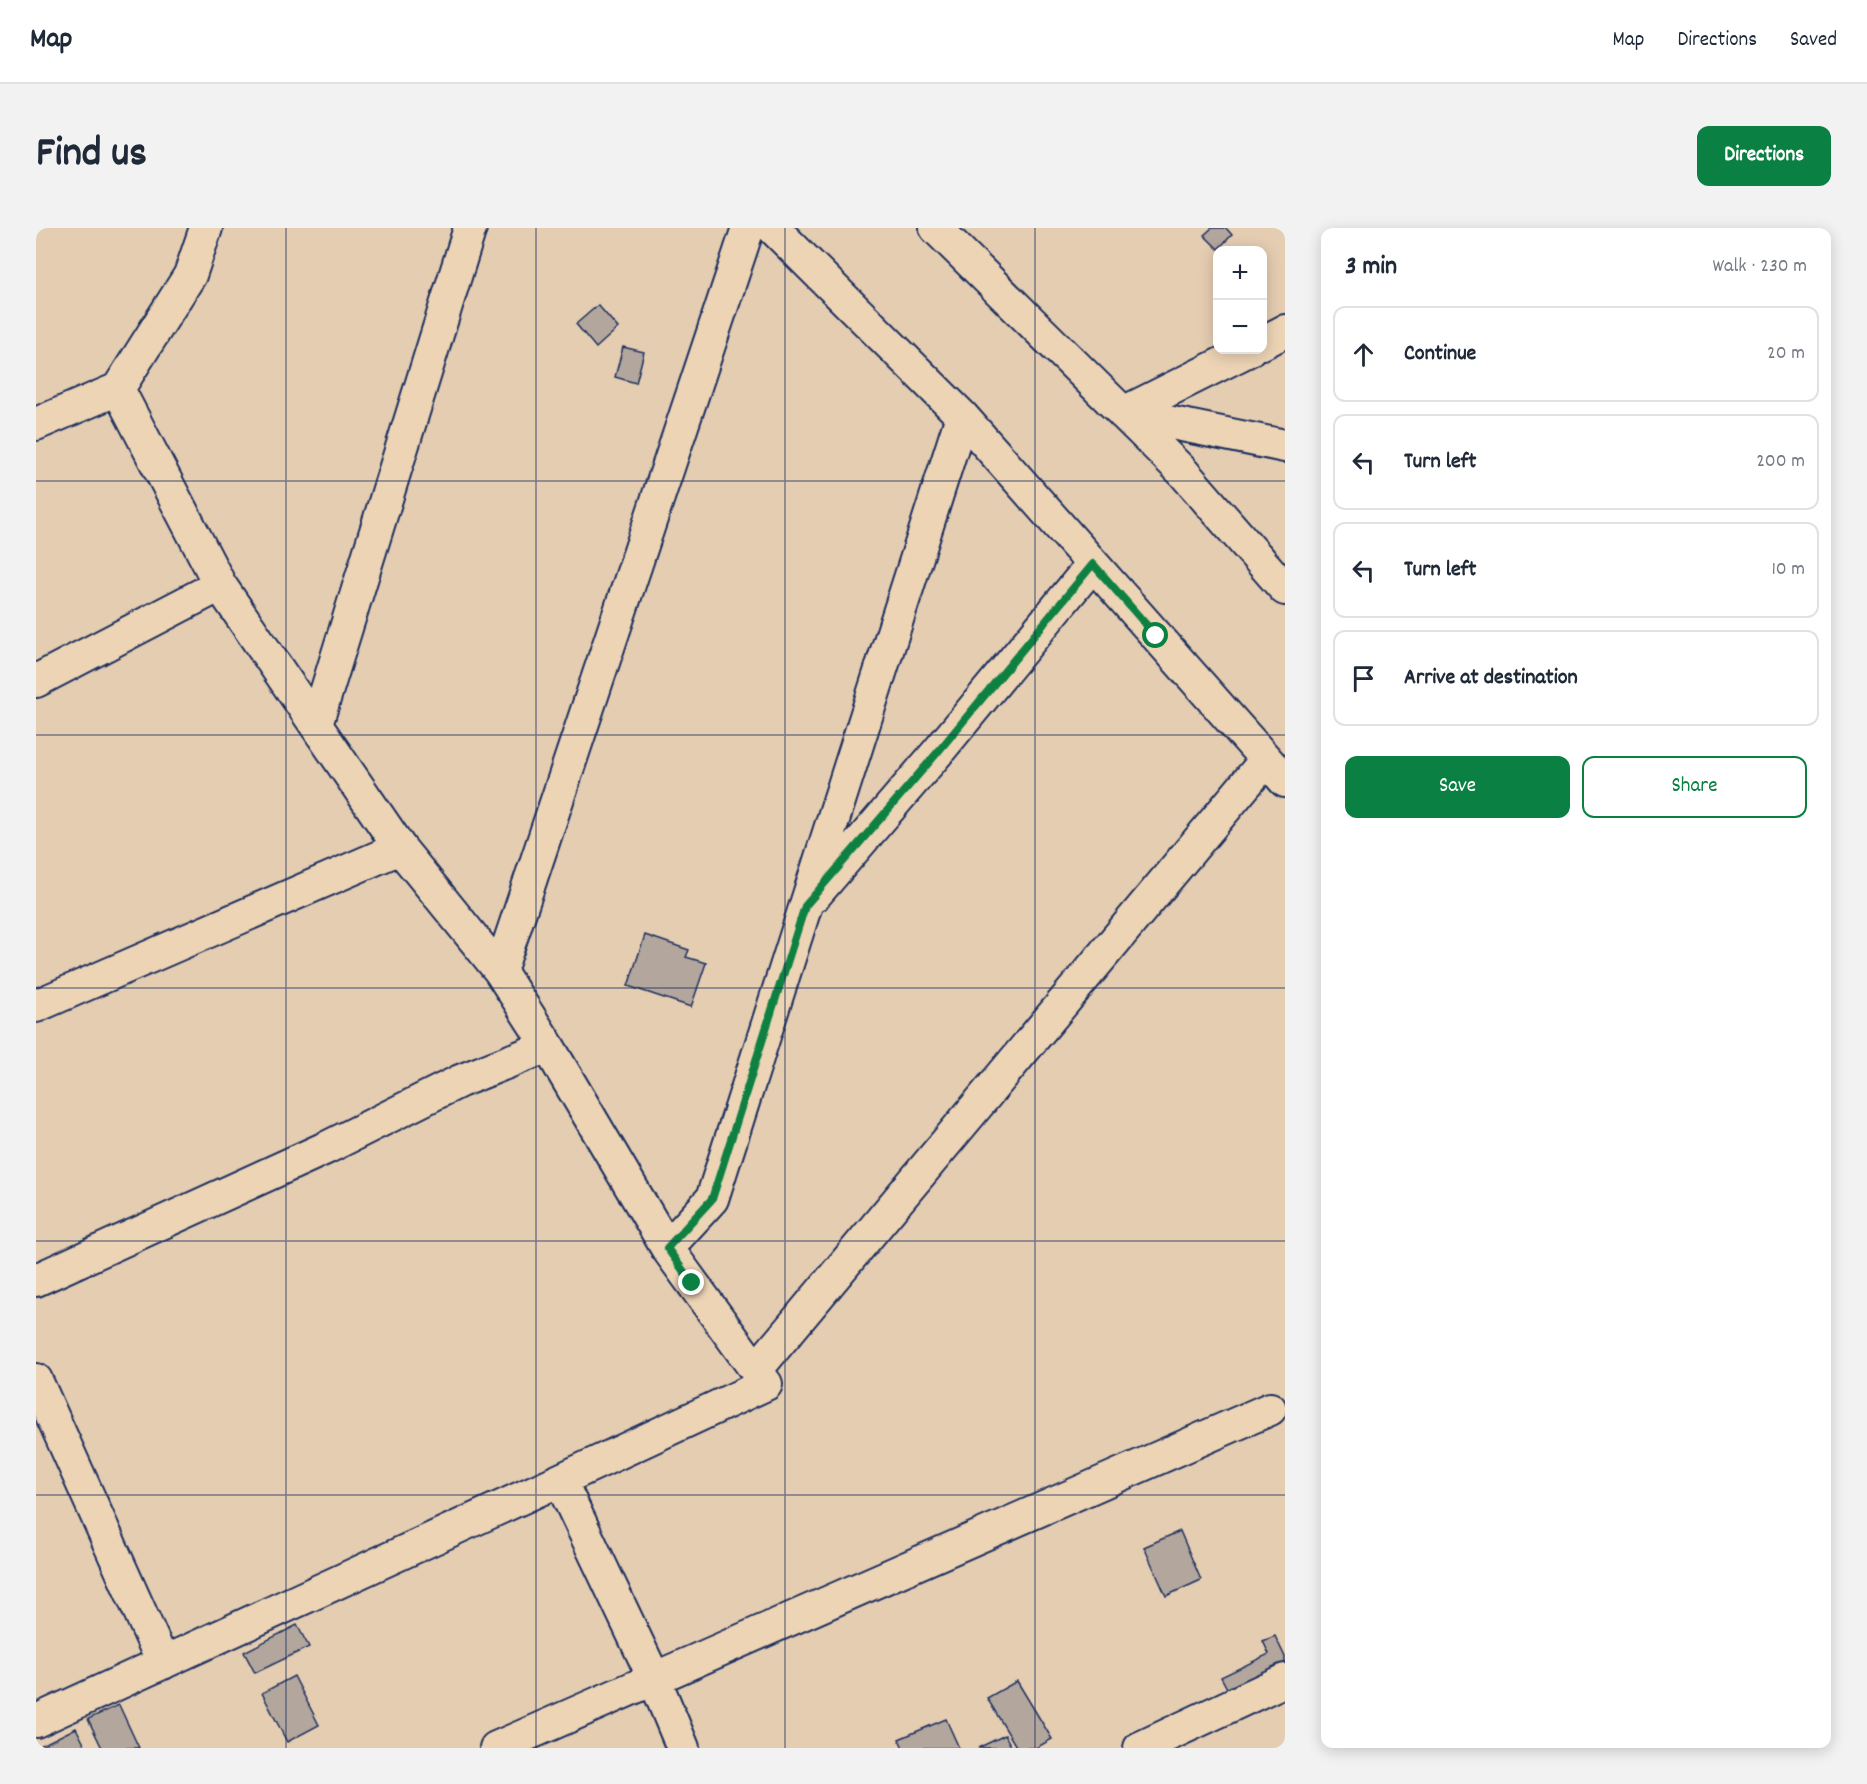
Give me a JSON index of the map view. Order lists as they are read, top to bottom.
{
  "page": {
    "header": "Map",
    "nav": ["Map", "Directions", "Saved"],
    "title": "Find us",
    "buttons": [
      "Directions",
      ["Save", "Share"]
    ],
    "heading": ["3 min", "Walk · 230 m"],
    "map_buttons": ["+", "−"],
    "list": [
      ["Continue", "20 m"],
      ["Turn left", "200 m"],
      ["Turn left", "10 m"],
      "Arrive at destination"
    ]
  }
}
